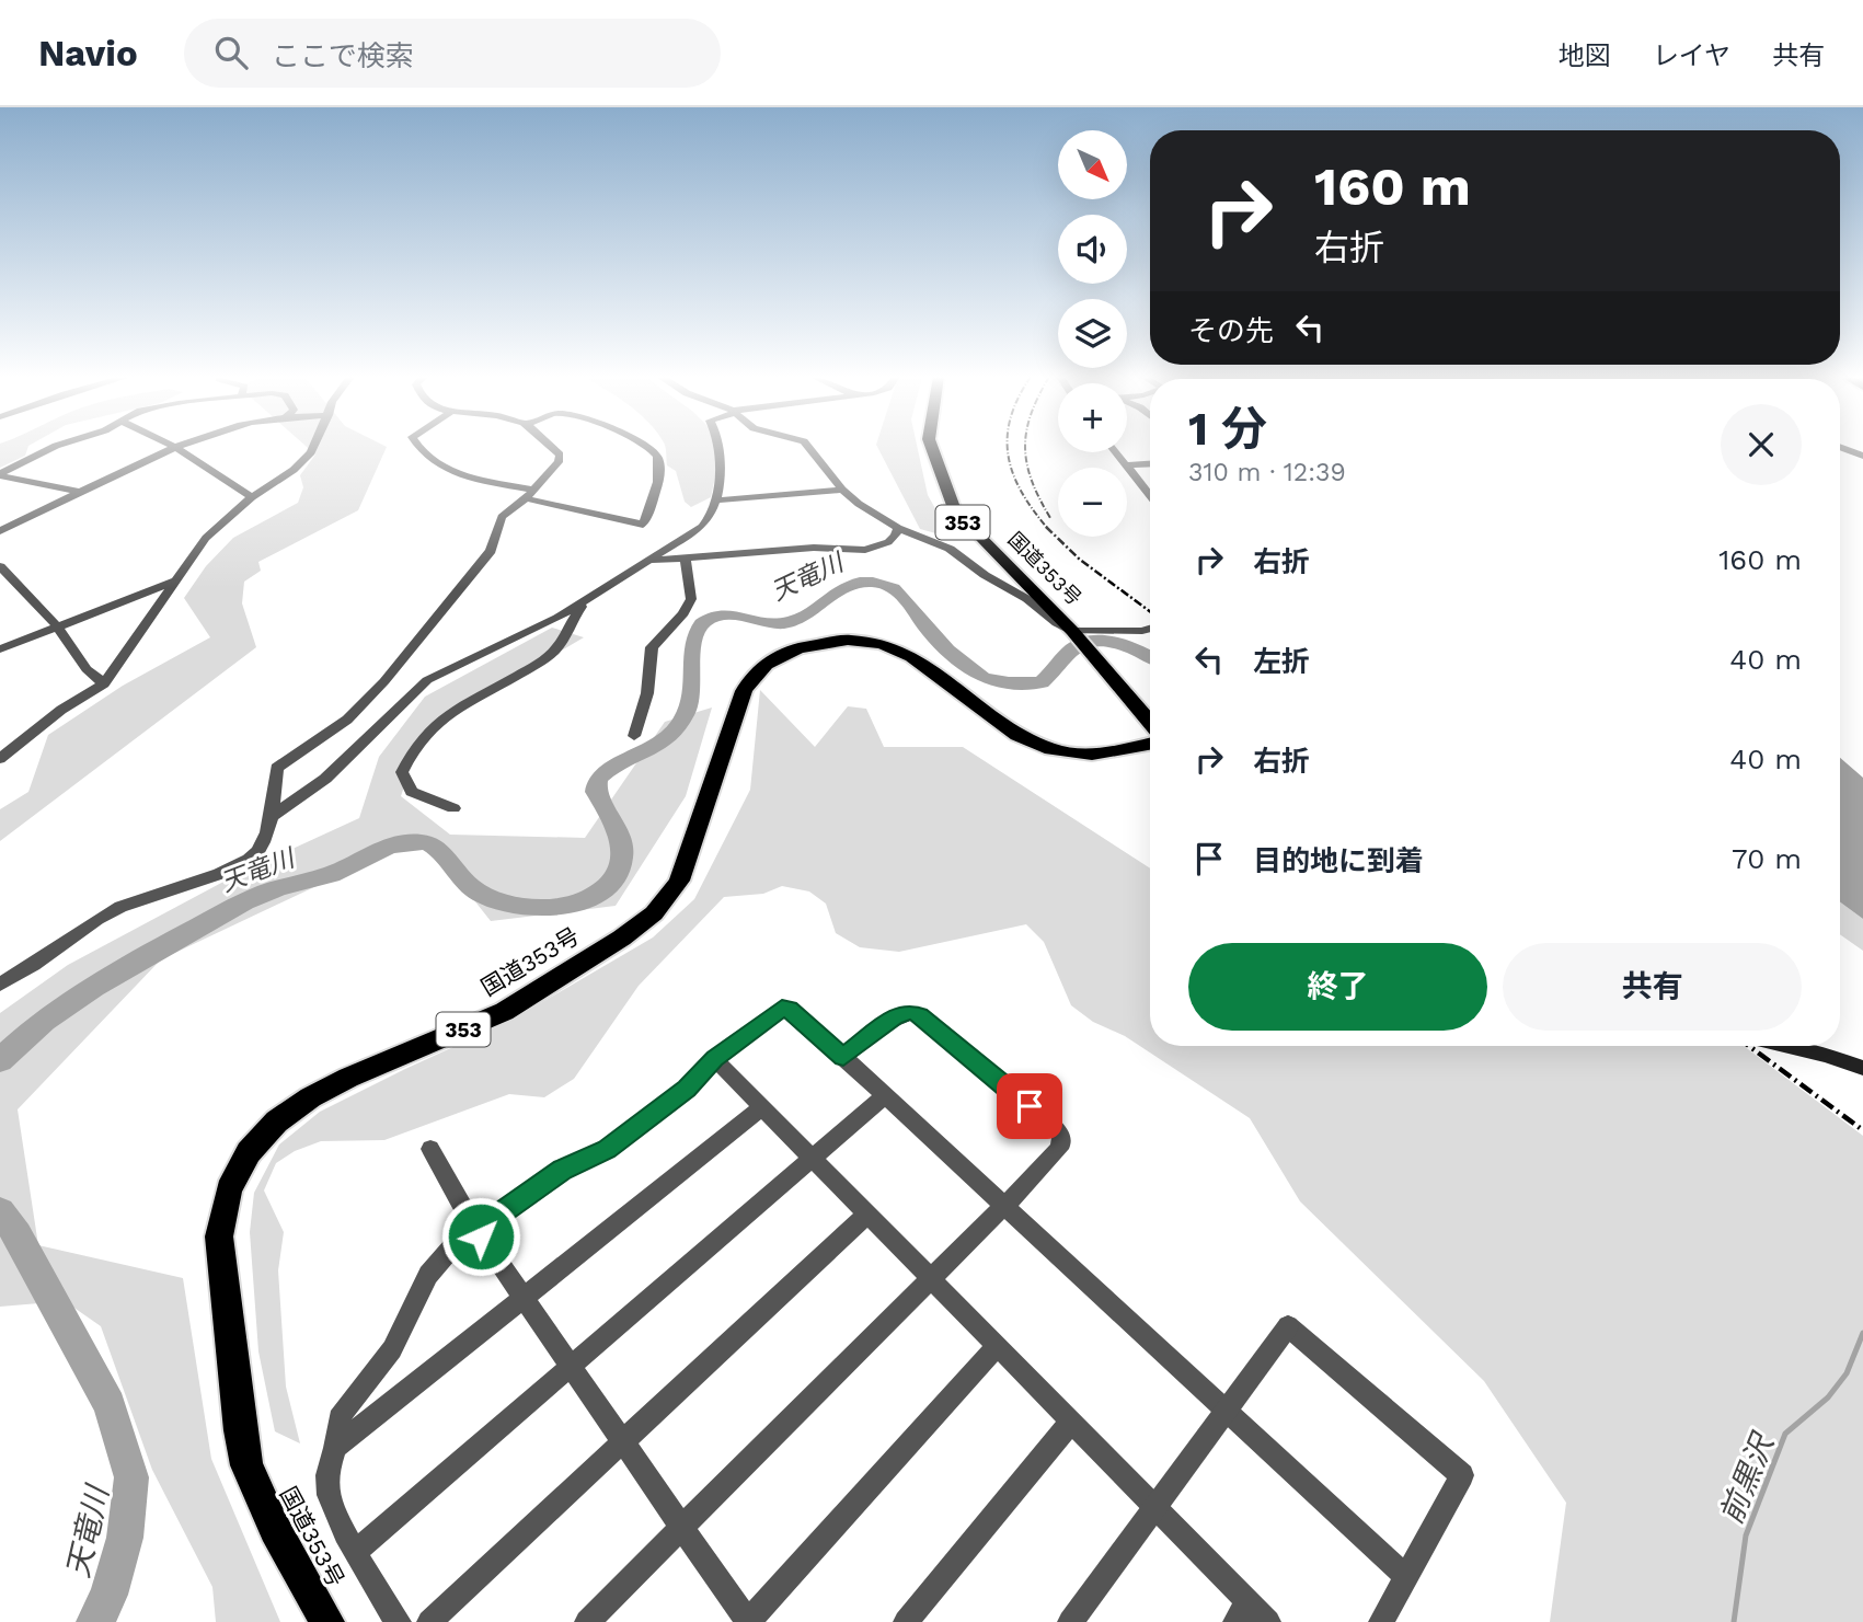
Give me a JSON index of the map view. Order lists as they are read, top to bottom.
{
  "streets": {
    "highway": ["353", "国道353号"]
  },
  "water": ["天竜川", "前黒沢"],
  "north": "bottom right",
  "page": {
    "header": "Navio",
    "search": "ここで検索",
    "nav": ["地図", "レイヤ", "共有"],
    "map_buttons": ["+", "−"],
    "turn": ["160 m", "右折"],
    "then": "その先",
    "heading": ["1 分", "310 m · 12:39"],
    "list": [
      {
        "name": "右折",
        "value": "160 m"
      },
      {
        "name": "左折",
        "value": "40 m"
      },
      {
        "name": "右折",
        "value": "40 m"
      },
      {
        "name": "目的地に到着",
        "value": "70 m"
      }
    ],
    "buttons": ["終了", "共有"]
  }
}
